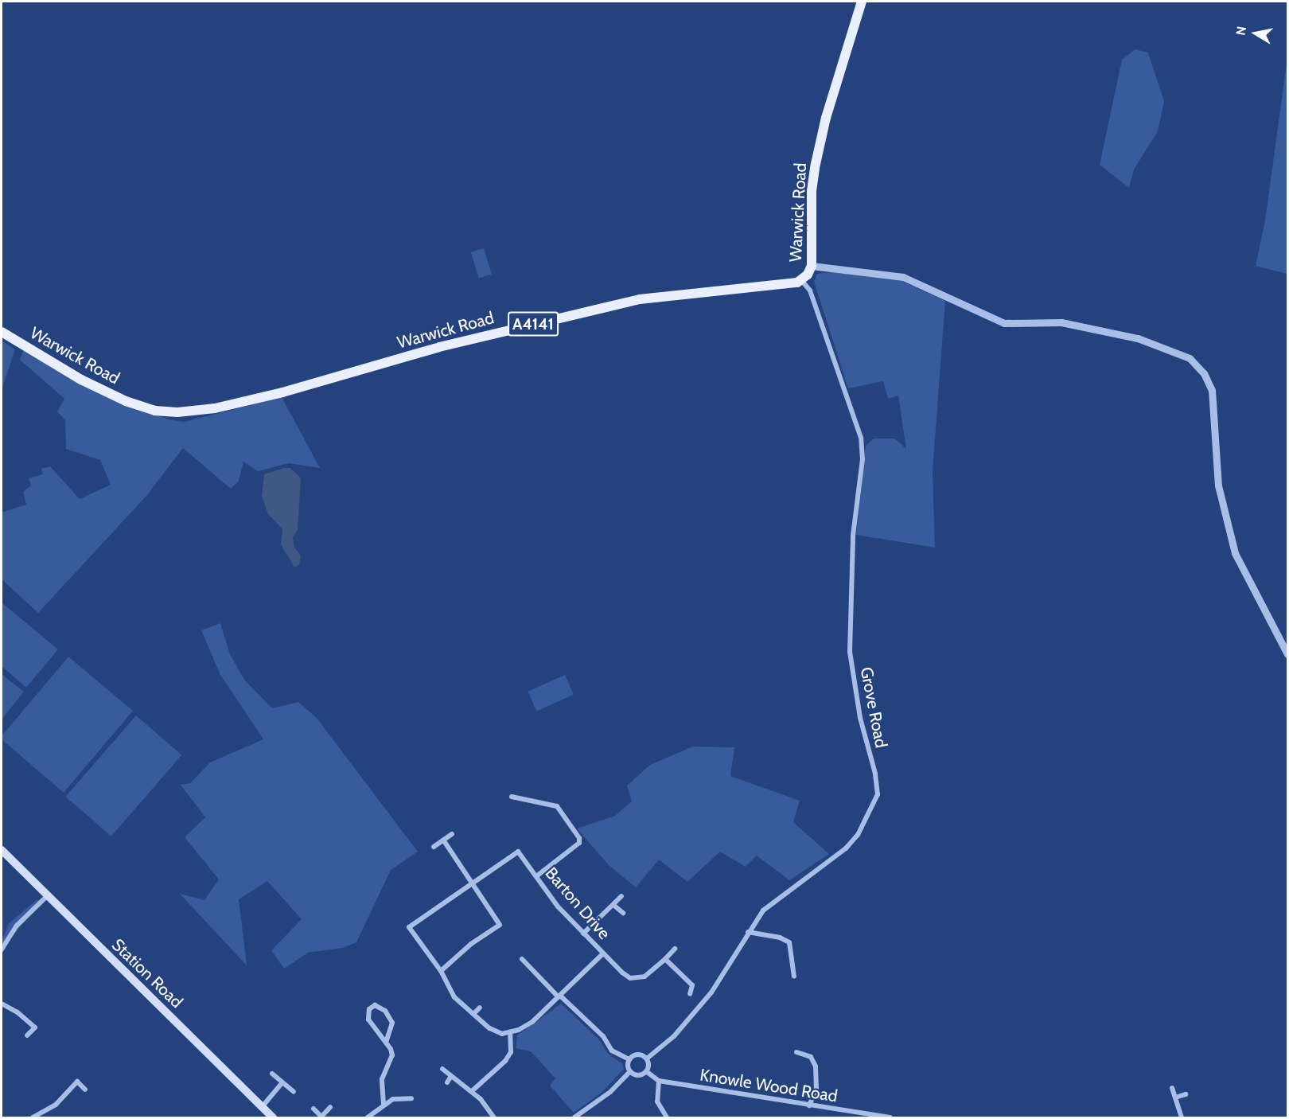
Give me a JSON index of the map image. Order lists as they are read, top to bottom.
{
  "streets": {
    "main road": ["Warwick Road", "A4141", "Station Road"],
    "street": ["Grove Road", "Barton Drive", "Knowle Wood Road"]
  },
  "crossings": [
    ["Warwick Road", "Grove Road"],
    ["Grove Road", "Knowle Wood Road"]
  ],
  "north": "left"
}
